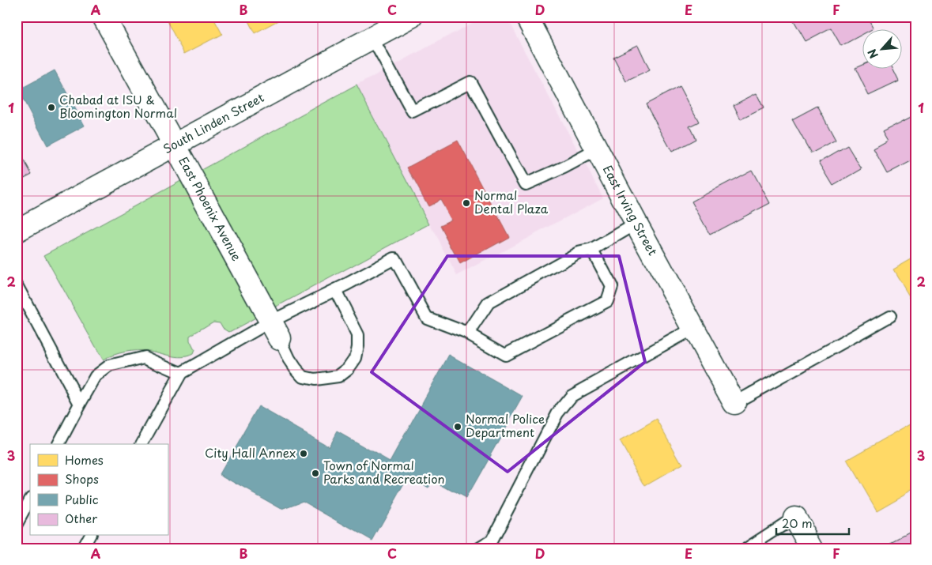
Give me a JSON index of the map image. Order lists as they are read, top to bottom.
{
  "streets": {
    "street": ["South Linden Street", "East Phoenix Avenue", "East Irving Street"]
  },
  "crossings": [
    ["South Linden Street", "East Phoenix Avenue"]
  ],
  "places": [
    "Chabad at ISU & Bloomington Normal",
    "Normal Dental Plaza",
    "Normal Police Department",
    "City Hall Annex",
    "Town of Normal Parks and Recreation"
  ],
  "legend": [
    "Homes",
    "Shops",
    "Public",
    "Other"
  ],
  "scale_bar": "20 m",
  "north": "bottom left",
  "grid": {
    "columns": [
      "A",
      "B",
      "C",
      "D",
      "E",
      "F"
    ],
    "rows": ["1", "2", "3"]
  }
}
